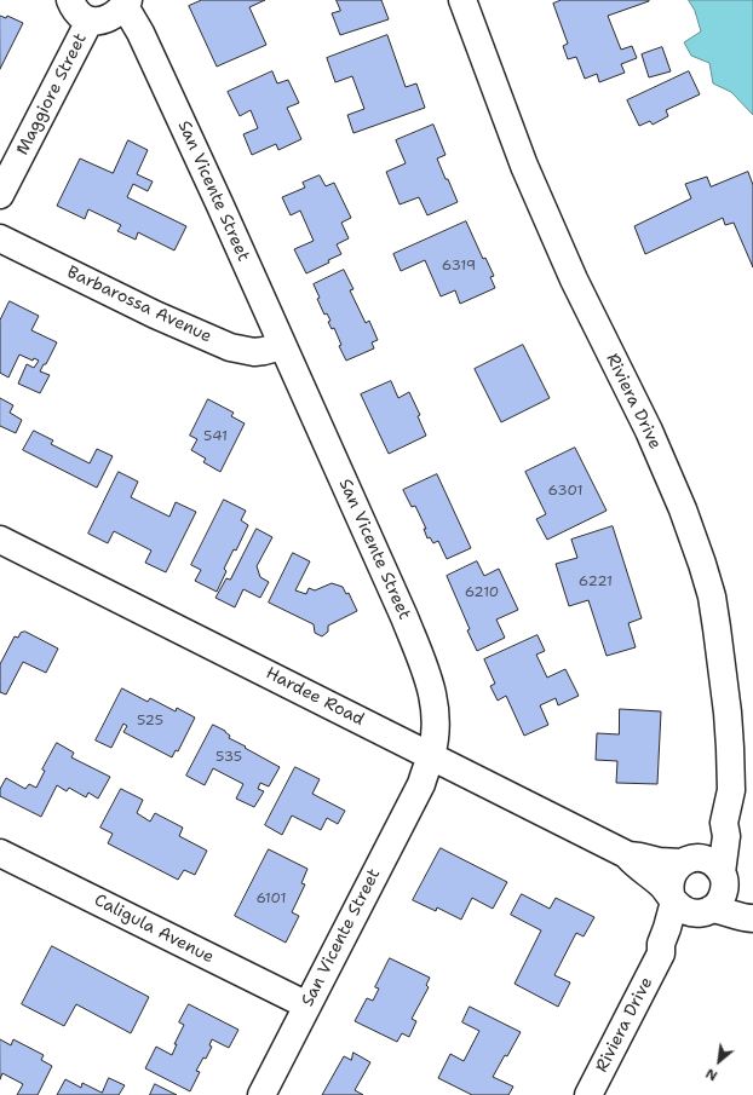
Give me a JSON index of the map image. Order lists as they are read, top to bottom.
{
  "streets": {
    "street": [
      "Maggiore Street",
      "San Vicente Street",
      "Barbarossa Avenue",
      "Riviera Drive",
      "Hardee Road",
      "Caligula Avenue"
    ]
  },
  "crossings": [
    ["San Vicente Street", "Barbarossa Avenue"],
    ["San Vicente Street", "Hardee Road"],
    ["San Vicente Street", "Caligula Avenue"],
    ["Riviera Drive", "Hardee Road"]
  ],
  "house_numbers": [
    "6319",
    "541",
    "6301",
    "6221",
    "6210",
    "525",
    "535",
    "6101"
  ],
  "north": "bottom left"
}
